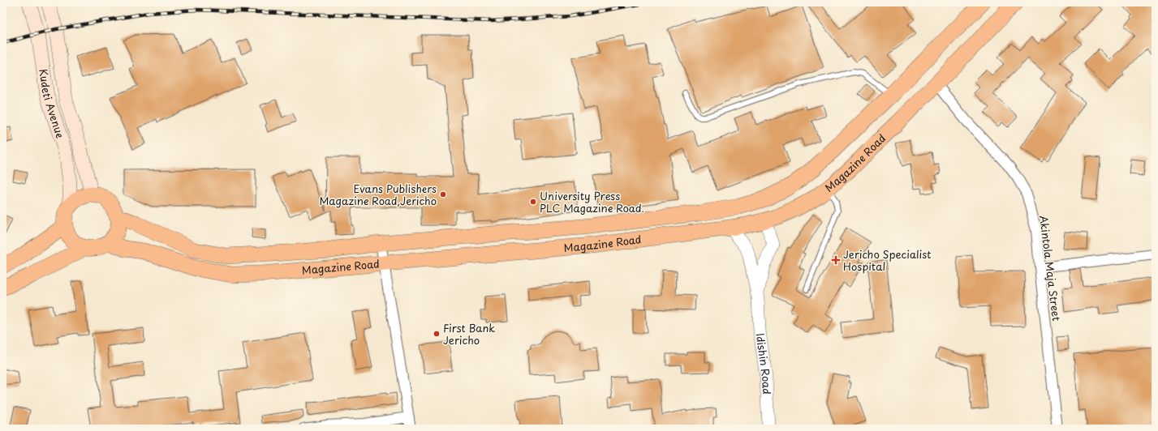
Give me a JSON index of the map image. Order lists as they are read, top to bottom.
{
  "streets": {
    "main road": ["Kudeti Avenue", "Magazine Road"],
    "street": ["Akintola Maja Street", "Idishin Road"]
  },
  "crossings": [
    ["Kudeti Avenue", "Magazine Road"],
    ["Magazine Road", "Akintola Maja Street"]
  ],
  "places": {
    "other": ["Evans Publishers Magazine Road,Jericho", "University Press PLC Magazine Road.", "First Bank Jericho"],
    "health": ["Jericho Specialist Hospital"]
  }
}
